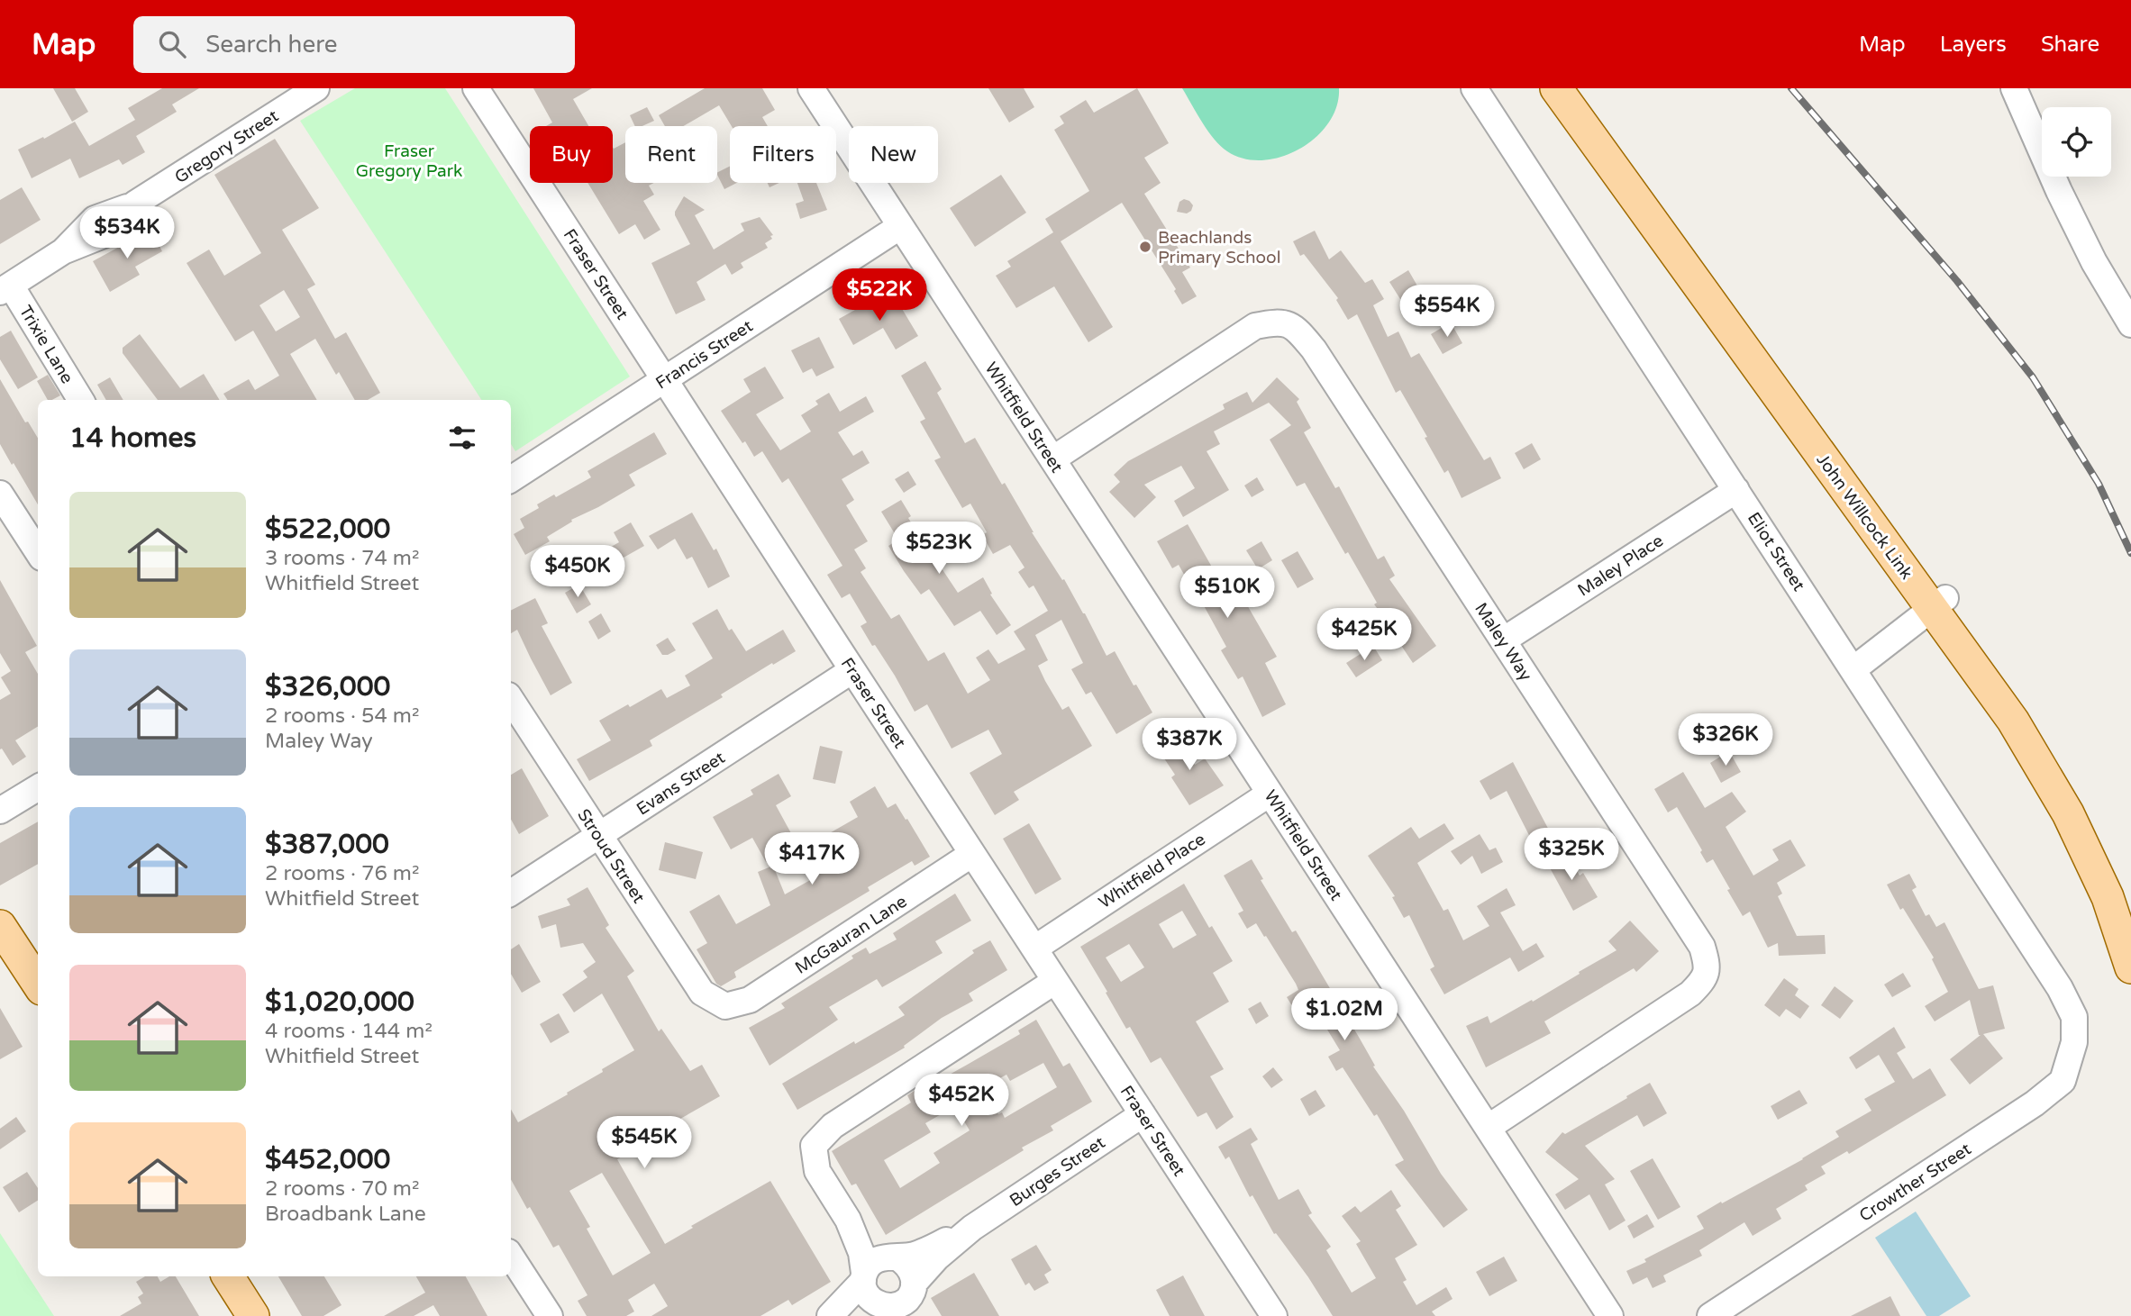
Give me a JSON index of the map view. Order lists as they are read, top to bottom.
{
  "streets": {
    "main road": ["John Willcock Link"],
    "street": [
      "Gregory Street",
      "Fraser Street",
      "Trixie Lane",
      "Francis Street",
      "Whitfield Street",
      "Eliot Street",
      "Maley Place",
      "Maley Way",
      "Evans Street",
      "Stroud Street",
      "Whitfield Place",
      "McGauran Lane",
      "Burges Street",
      "Crowther Street"
    ]
  },
  "crossings": [
    ["Gregory Street", "Trixie Lane"],
    ["Fraser Street", "Francis Street"],
    ["Fraser Street", "Evans Street"],
    ["Fraser Street", "Whitfield Place"],
    ["Fraser Street", "McGauran Lane"],
    ["Fraser Street", "Burges Street"],
    ["Francis Street", "Whitfield Street"],
    ["Whitfield Street", "Maley Way"],
    ["Whitfield Street", "Whitfield Place"],
    ["Eliot Street", "Maley Place"],
    ["Eliot Street", "Crowther Street"],
    ["Maley Place", "Maley Way"],
    ["Evans Street", "Stroud Street"],
    ["Stroud Street", "McGauran Lane"]
  ],
  "parks": ["Fraser Gregory Park"],
  "places": ["Beachlands Primary School"],
  "page": {
    "header": "Map",
    "search": "Search here",
    "nav": ["Map", "Layers", "Share"],
    "chip": [
      "Buy",
      "Rent",
      "Filters",
      "New"
    ],
    "price": [
      "$534K",
      "$522K",
      "$554K",
      "$523K",
      "$450K",
      "$510K",
      "$425K",
      "$326K",
      "$387K",
      "$325K",
      "$417K",
      "$1.02M",
      "$452K",
      "$545K"
    ],
    "heading": "14 homes",
    "list": [
      {
        "name": "$522,000",
        "note": "3 rooms · 74 m² · Whitfield Street"
      },
      {
        "name": "$326,000",
        "note": "2 rooms · 54 m² · Maley Way"
      },
      {
        "name": "$387,000",
        "note": "2 rooms · 76 m² · Whitfield Street"
      },
      {
        "name": "$1,020,000",
        "note": "4 rooms · 144 m² · Whitfield Street"
      },
      {
        "name": "$452,000",
        "note": "2 rooms · 70 m² · Broadbank Lane"
      }
    ]
  }
}
